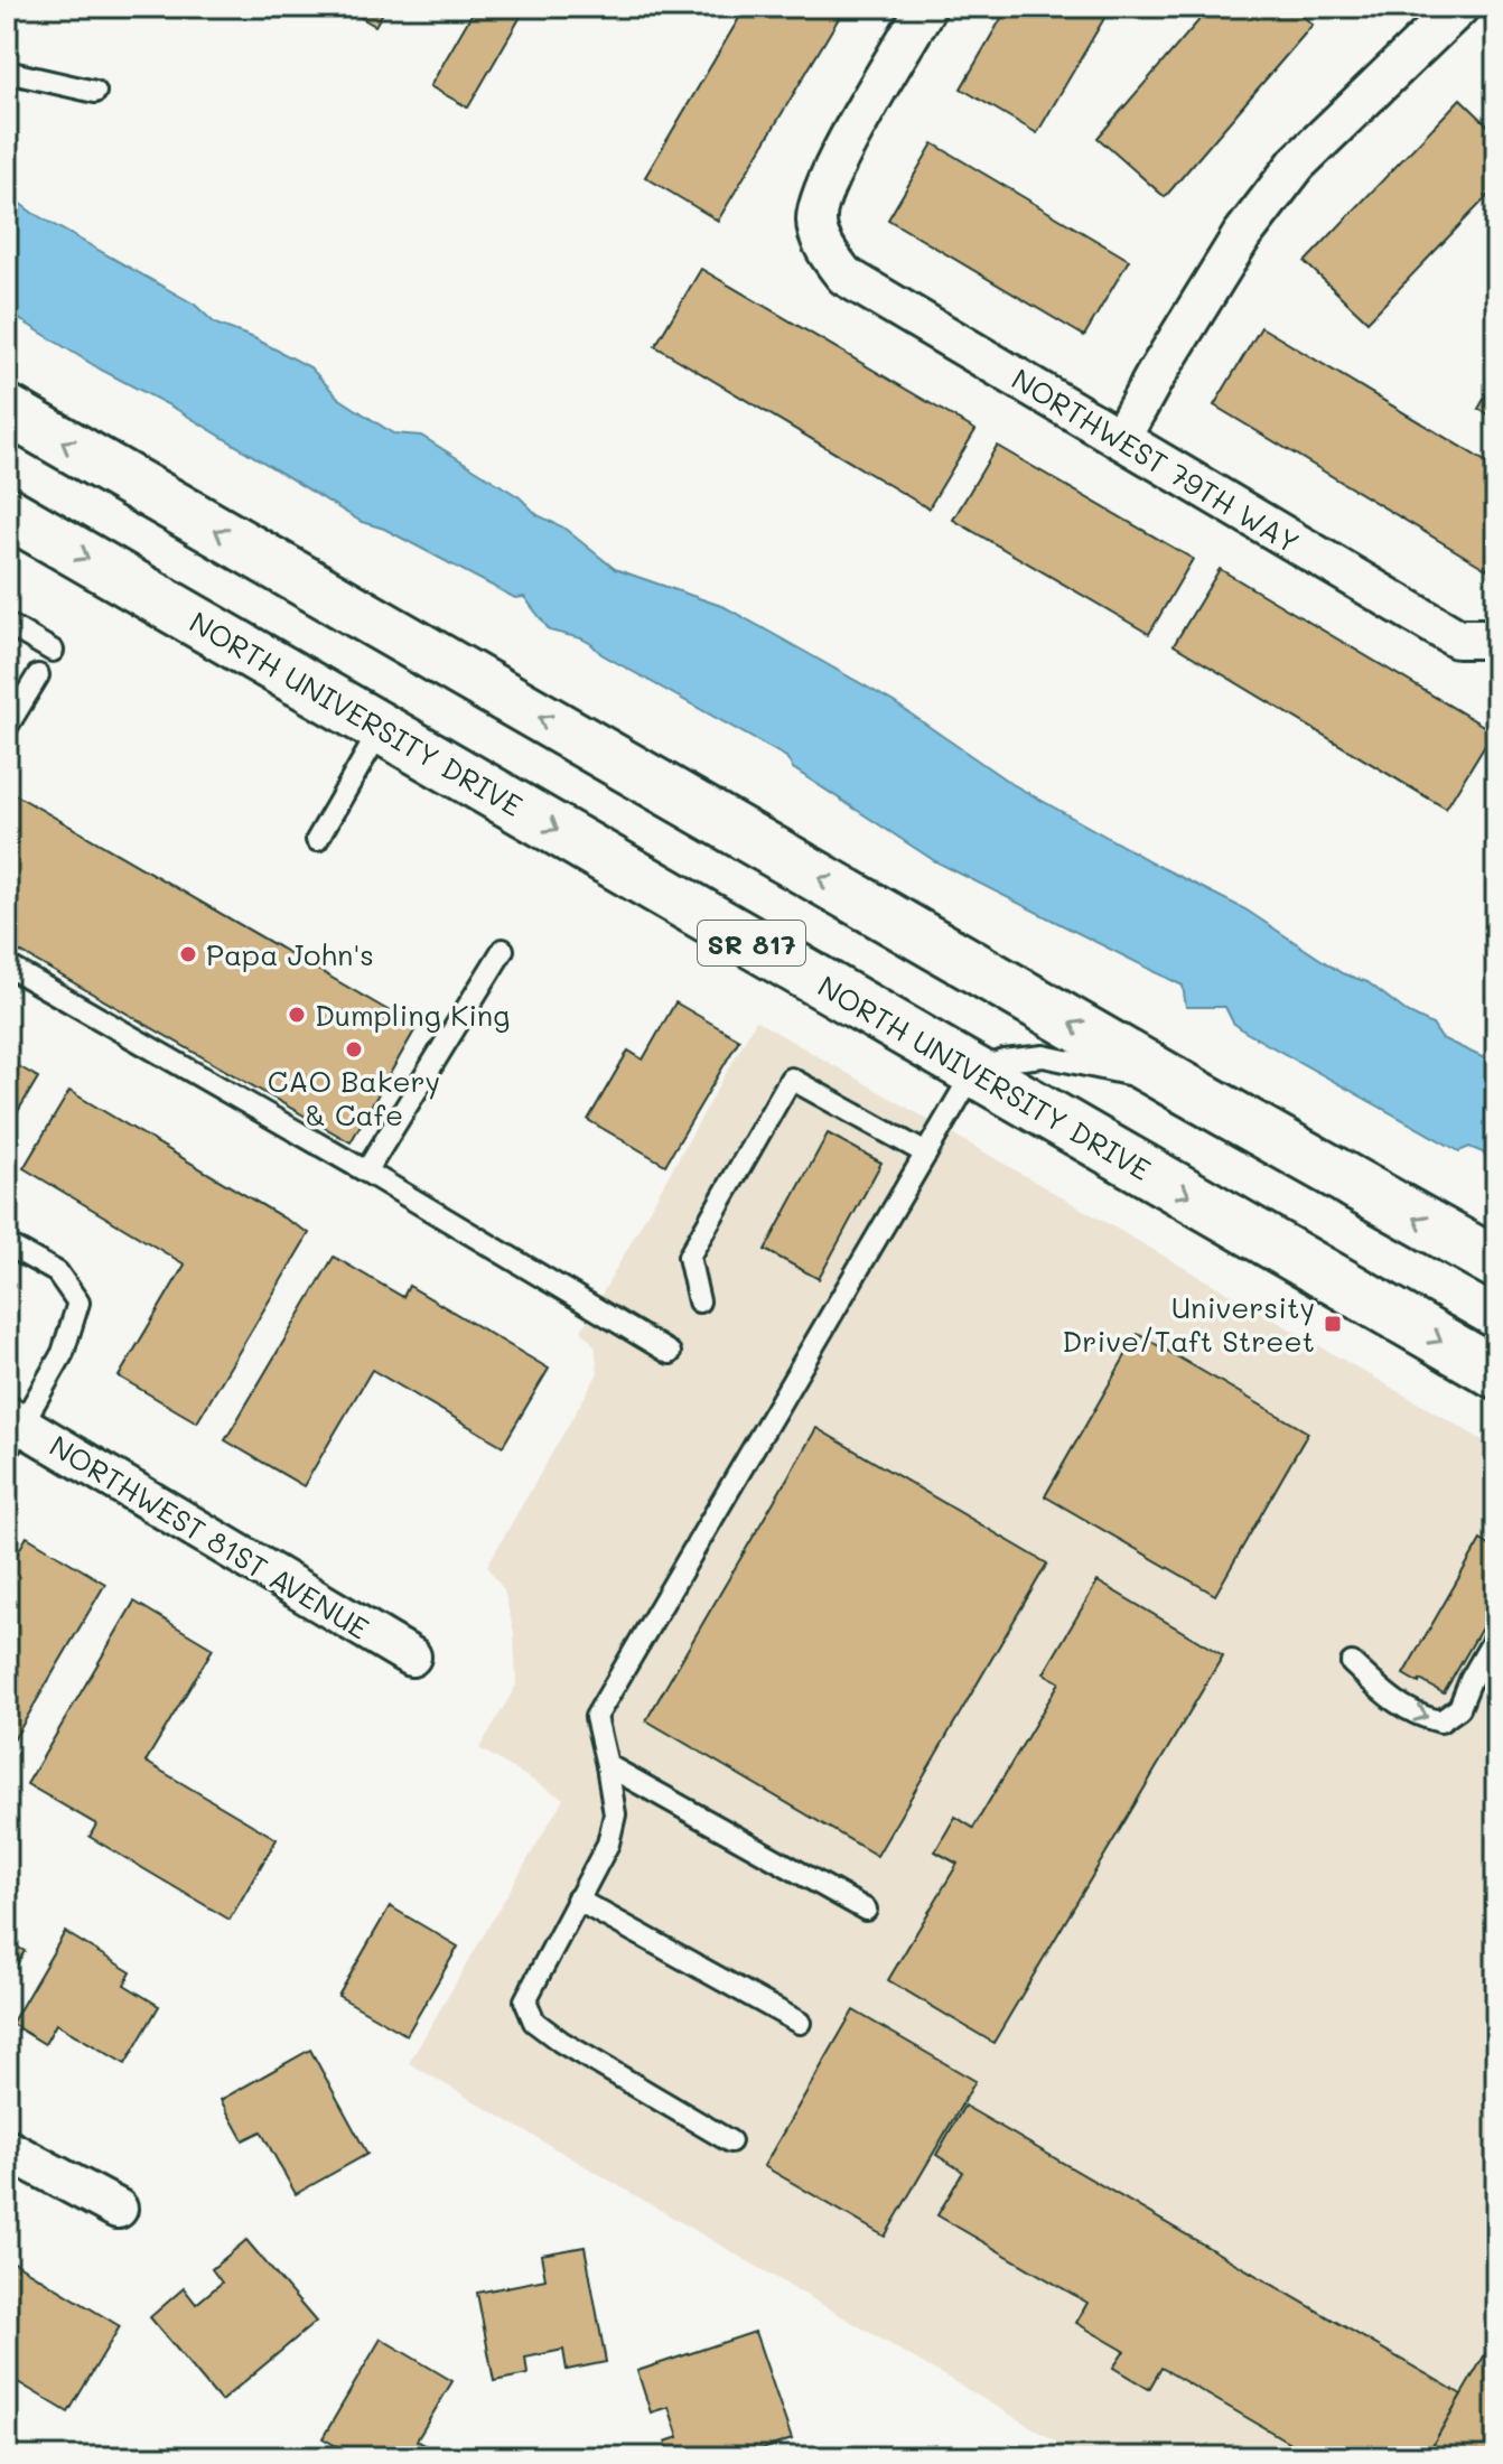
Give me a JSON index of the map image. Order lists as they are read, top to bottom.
{
  "streets": {
    "main road": ["NORTH UNIVERSITY DRIVE", "SR 817"],
    "street": ["NORTHWEST 79TH WAY", "NORTHWEST 81ST AVENUE"]
  },
  "places": {
    "other": ["Papa John's", "Dumpling King", "CAO Bakery & Cafe"],
    "transit": ["University Drive/Taft Street"]
  }
}
